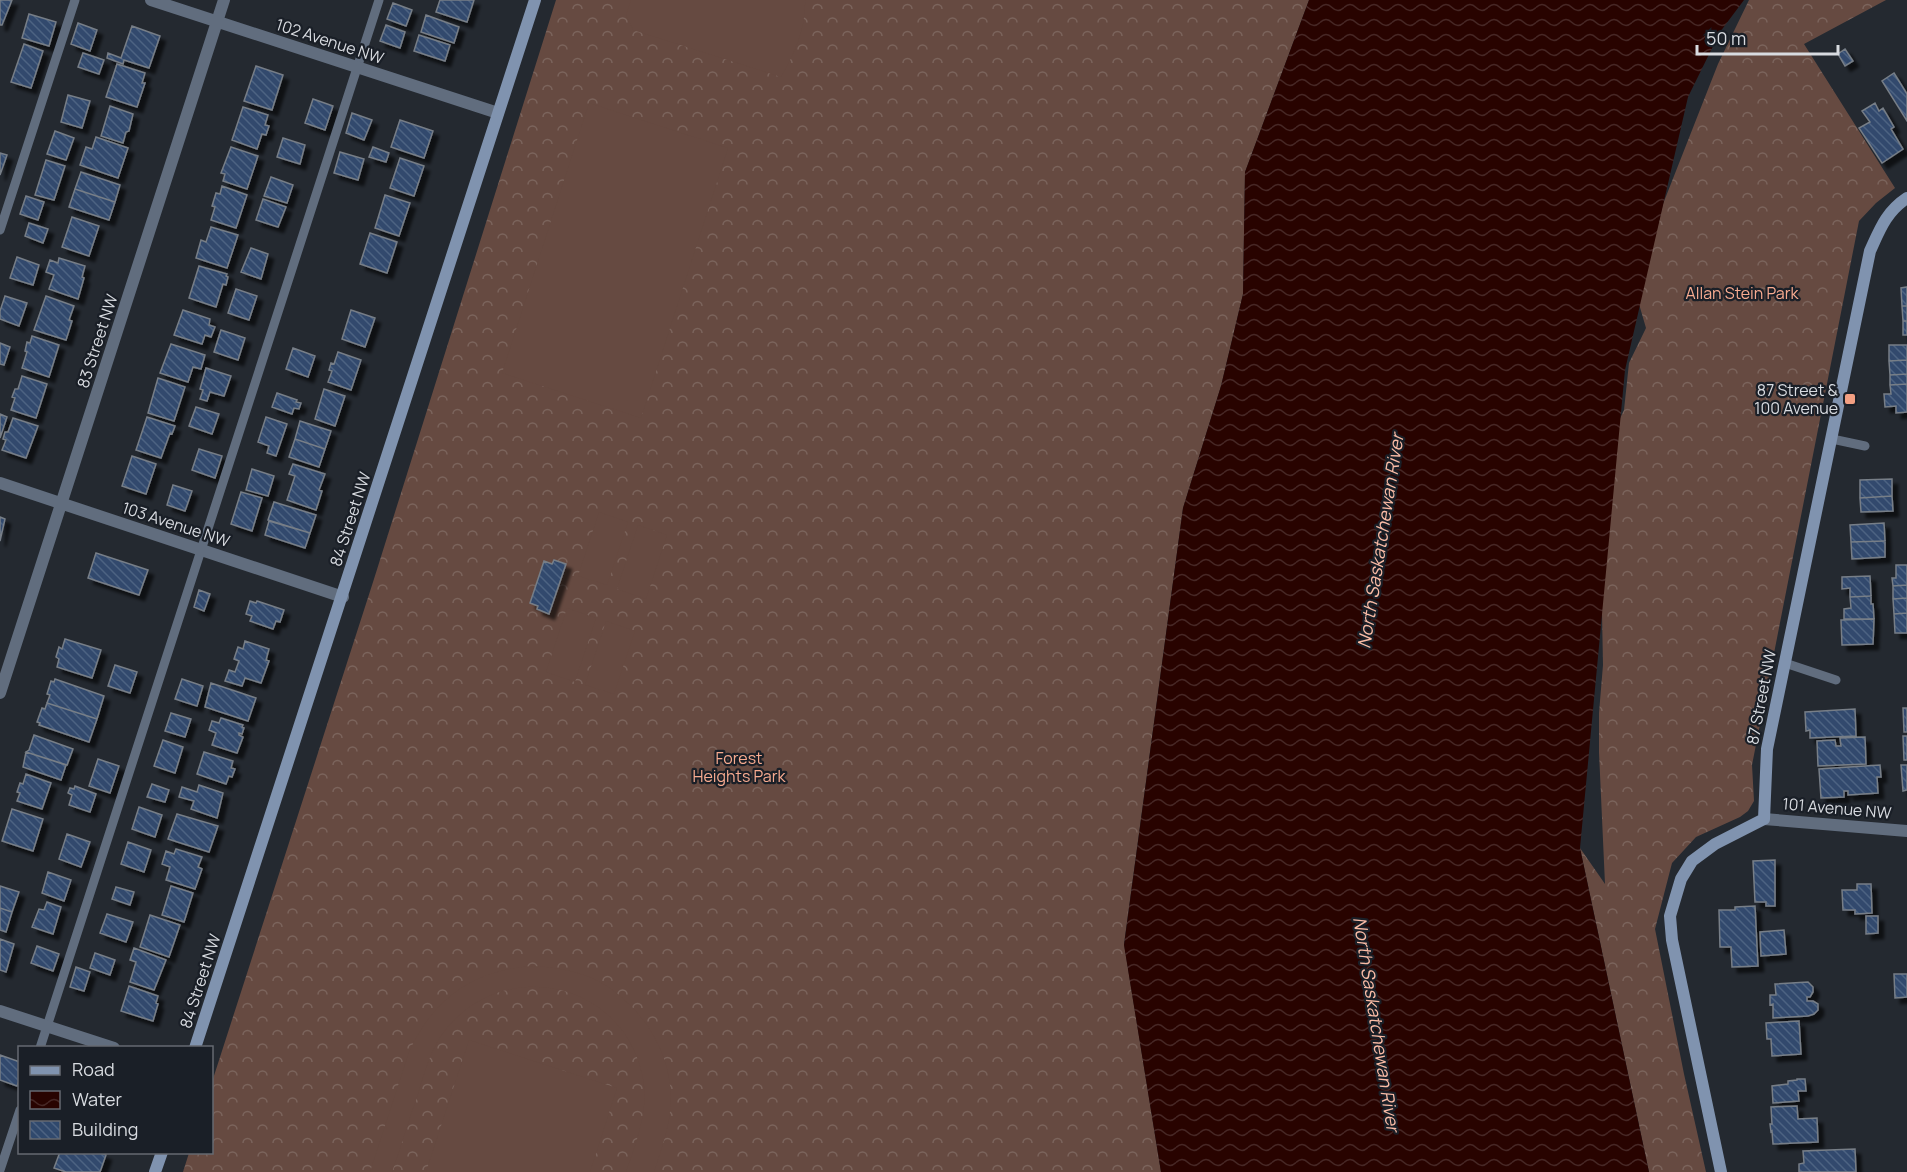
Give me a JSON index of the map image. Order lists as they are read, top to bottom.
{
  "streets": {
    "main road": ["84 Street NW", "87 Street NW"],
    "street": [
      "102 Avenue NW",
      "83 Street NW",
      "103 Avenue NW",
      "101 Avenue NW"
    ]
  },
  "crossings": [
    ["102 Avenue NW", "83 Street NW"],
    ["102 Avenue NW", "84 Street NW"],
    ["83 Street NW", "103 Avenue NW"],
    ["84 Street NW", "103 Avenue NW"],
    ["87 Street NW", "101 Avenue NW"]
  ],
  "water": ["North Saskatchewan River"],
  "parks": ["Allan Stein Park", "Forest Heights Park"],
  "places": {
    "transit": ["87 Street & 100 Avenue"]
  },
  "legend": ["Road", "Water", "Building"],
  "scale_bar": "50 m"
}
